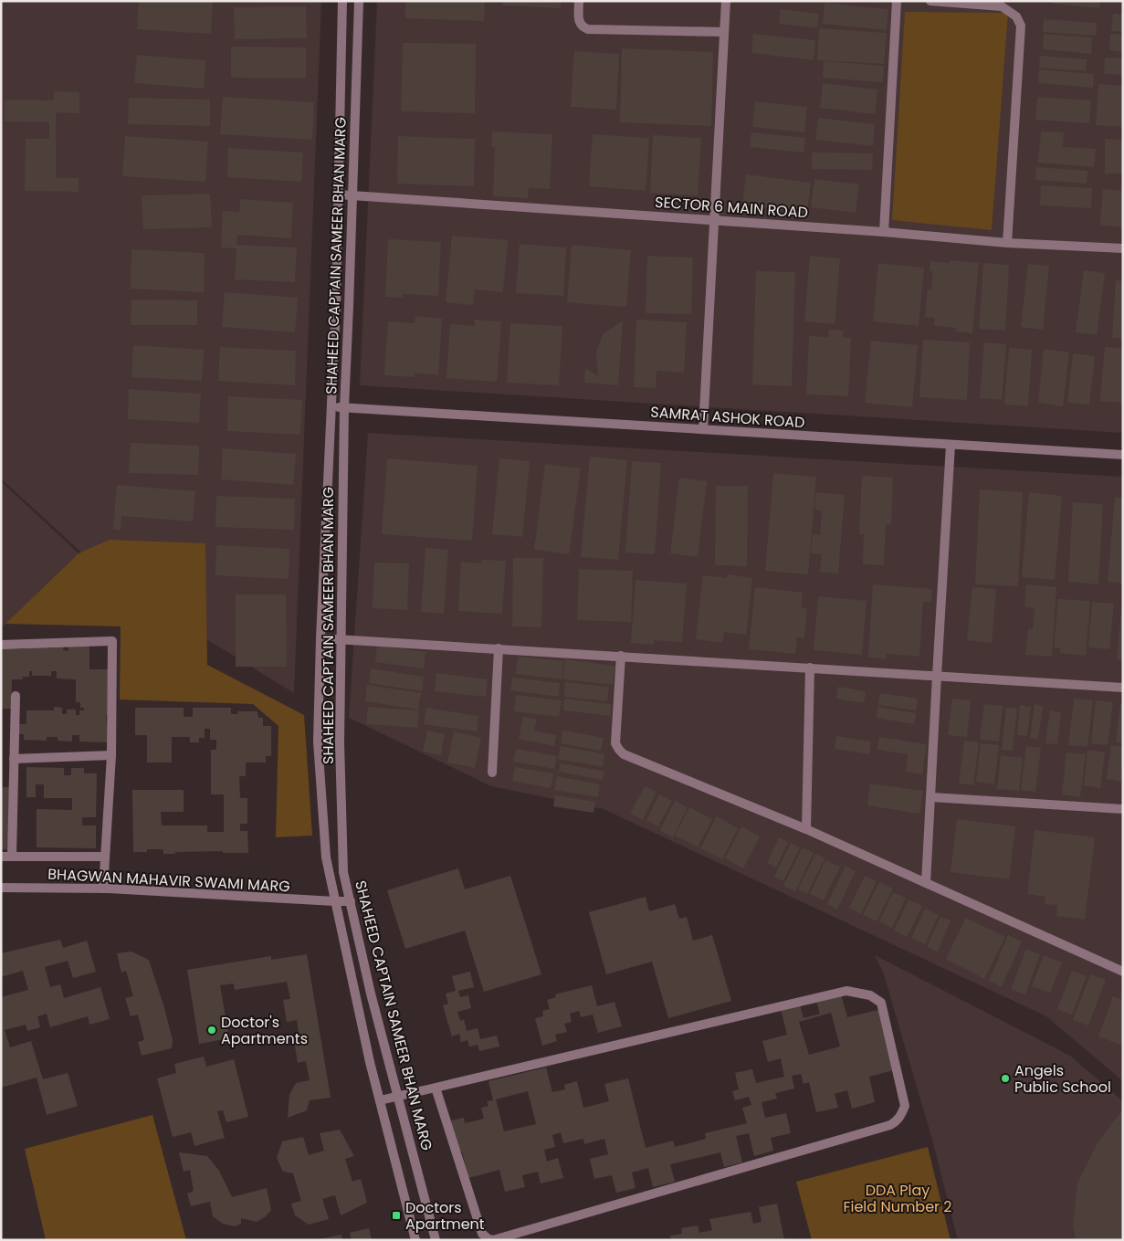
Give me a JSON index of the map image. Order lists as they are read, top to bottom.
{
  "streets": {
    "street": [
      "SECTOR 6 MAIN ROAD",
      "SHAHEED CAPTAIN SAMEER BHAN MARG",
      "SAMRAT ASHOK ROAD",
      "BHAGWAN MAHAVIR SWAMI MARG"
    ]
  },
  "crossings": [
    ["SECTOR 6 MAIN ROAD", "SHAHEED CAPTAIN SAMEER BHAN MARG"],
    ["SHAHEED CAPTAIN SAMEER BHAN MARG", "SAMRAT ASHOK ROAD"],
    ["SHAHEED CAPTAIN SAMEER BHAN MARG", "BHAGWAN MAHAVIR SWAMI MARG"]
  ],
  "parks": ["DDA Play Field Number 2"],
  "places": {
    "other": ["Doctor's Apartments", "Angels Public School"],
    "transit": ["Doctors Apartment"]
  }
}
